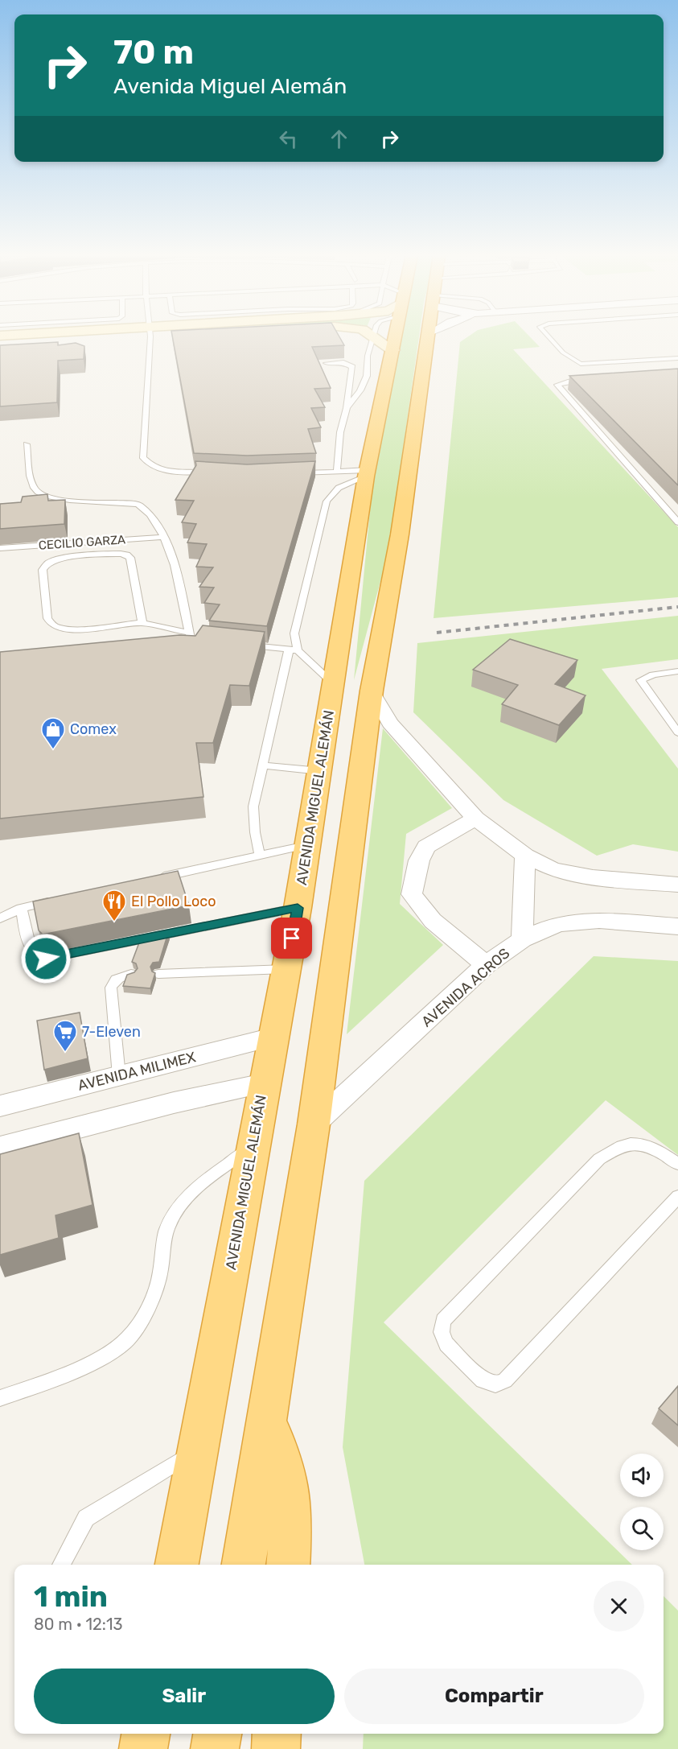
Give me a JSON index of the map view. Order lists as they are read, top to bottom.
{
  "streets": {
    "highway": ["AVENIDA MIGUEL ALEMÁN"],
    "street": ["AVENIDA ACROS", "AVENIDA MILIMEX"],
    "lane": ["CECILIO GARZA"]
  },
  "crossings": [
    ["AVENIDA MIGUEL ALEMÁN", "AVENIDA MILIMEX"]
  ],
  "places": {
    "shop": ["Comex"],
    "restaurant": ["El Pollo Loco"],
    "supermarket": ["7-Eleven"]
  },
  "page": {
    "turn": ["70 m", "Avenida Miguel Alemán"],
    "heading": ["1 min", "80 m · 12:13"],
    "buttons": ["Salir", "Compartir"]
  }
}
